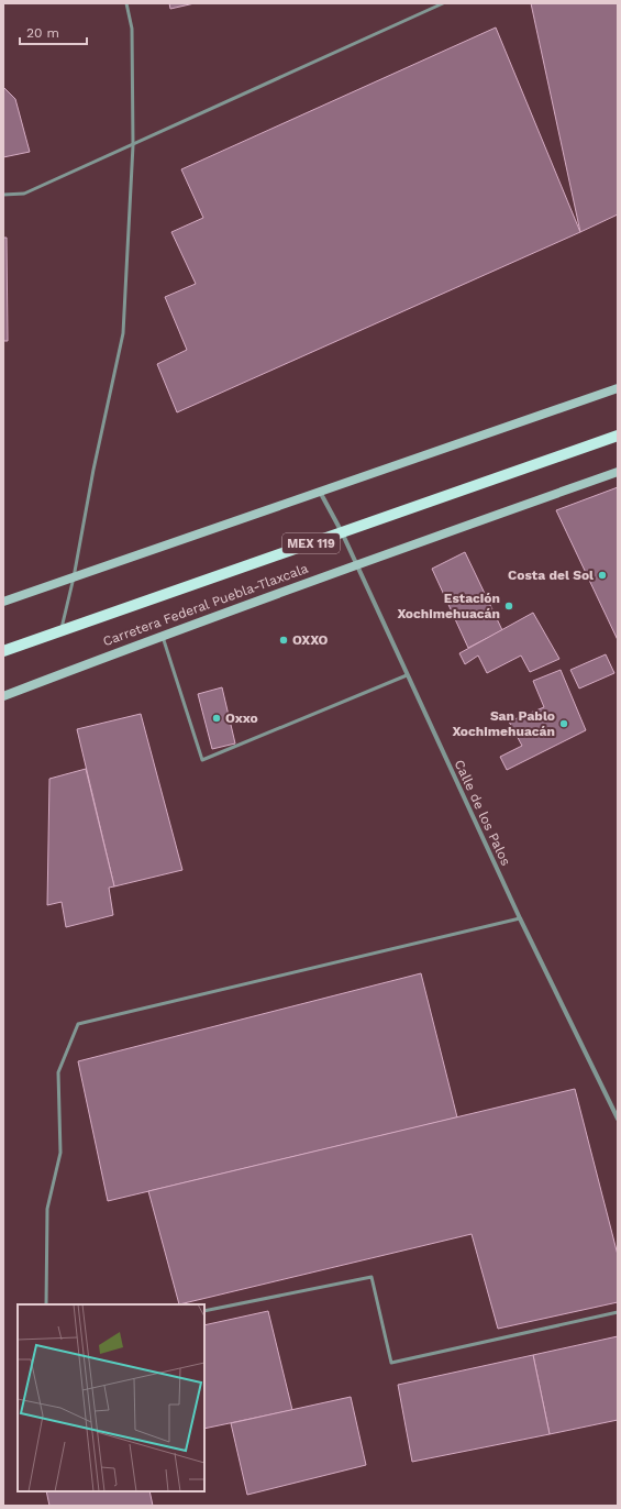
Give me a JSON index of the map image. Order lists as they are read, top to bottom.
{
  "streets": {
    "main road": ["MEX 119", "Carretera Federal Puebla-Tlaxcala"],
    "street": ["Calle de los Palos"]
  },
  "crossings": [
    ["Carretera Federal Puebla-Tlaxcala", "Calle de los Palos"]
  ],
  "places": [
    "Costa del Sol",
    "Estación Xochimehuacán",
    "OXXO",
    "Oxxo",
    "San Pablo Xochimehuacán"
  ],
  "scale_bar": "20 m"
}
